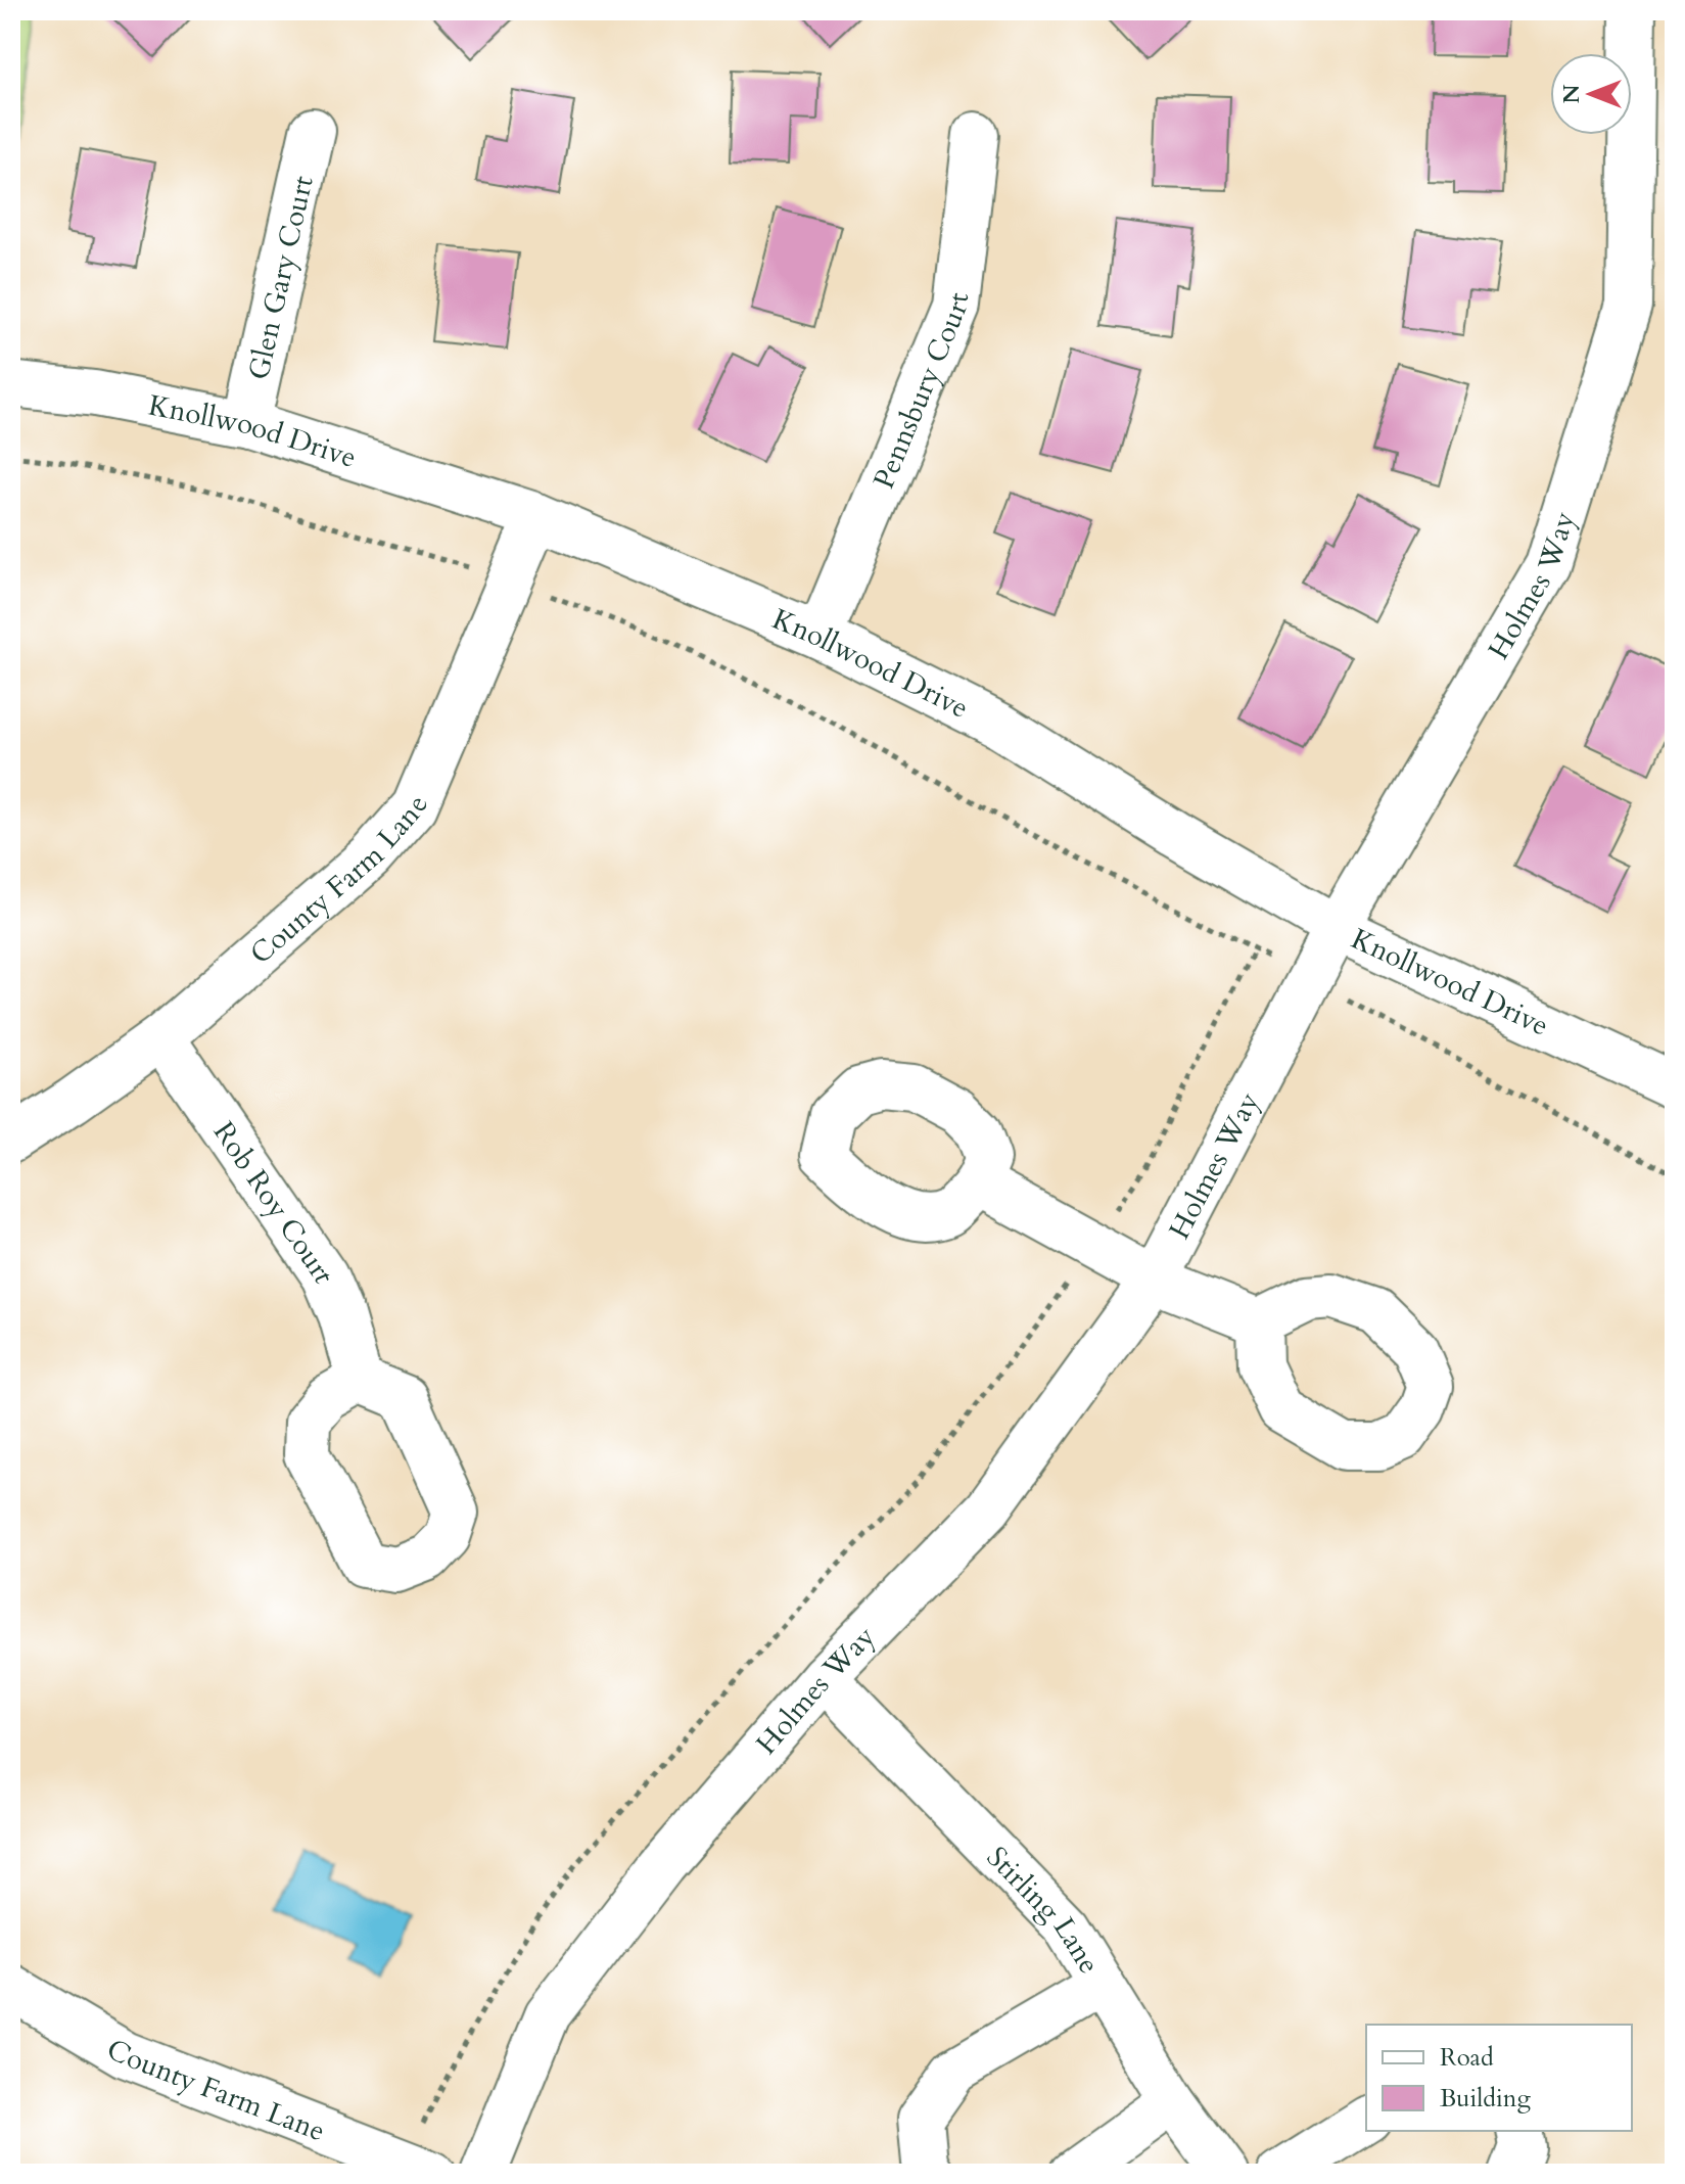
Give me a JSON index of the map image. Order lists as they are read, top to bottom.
{
  "streets": {
    "street": [
      "Glen Gary Court",
      "Pennsbury Court",
      "Knollwood Drive",
      "Holmes Way",
      "County Farm Lane",
      "Rob Roy Court",
      "Stirling Lane"
    ]
  },
  "crossings": [
    ["Glen Gary Court", "Knollwood Drive"],
    ["Pennsbury Court", "Knollwood Drive"],
    ["Knollwood Drive", "Holmes Way"],
    ["Knollwood Drive", "County Farm Lane"],
    ["Holmes Way", "Stirling Lane"],
    ["County Farm Lane", "Rob Roy Court"]
  ],
  "legend": ["Road", "Building"],
  "north": "left"
}
